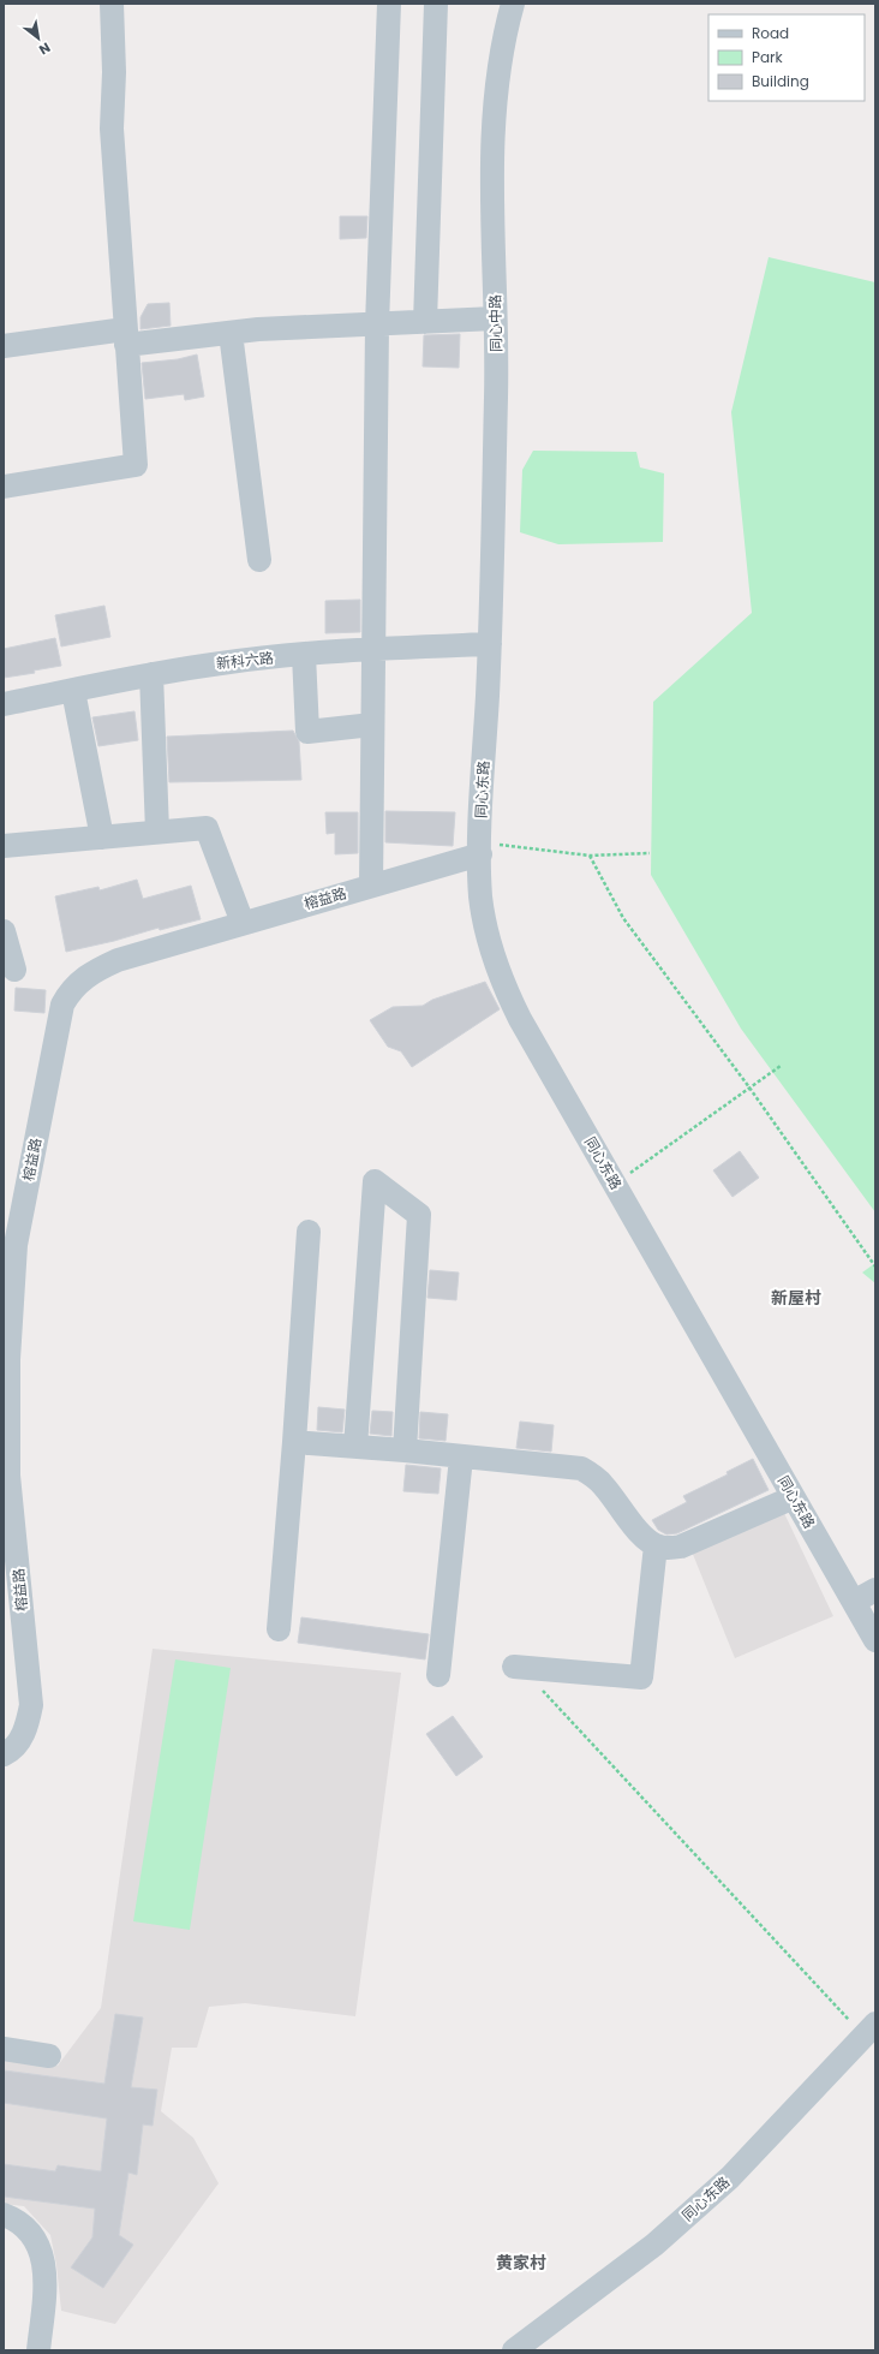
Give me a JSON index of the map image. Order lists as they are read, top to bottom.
{
  "streets": {
    "street": [
      "同心中路",
      "新科六路",
      "同心东路",
      "榕益路"
    ]
  },
  "crossings": [
    ["同心中路", "新科六路"],
    ["同心中路", "同心东路"],
    ["新科六路", "同心东路"],
    ["同心东路", "榕益路"]
  ],
  "districts": ["新屋村", "黄家村"],
  "legend": ["Road", "Park", "Building"],
  "north": "bottom right"
}
